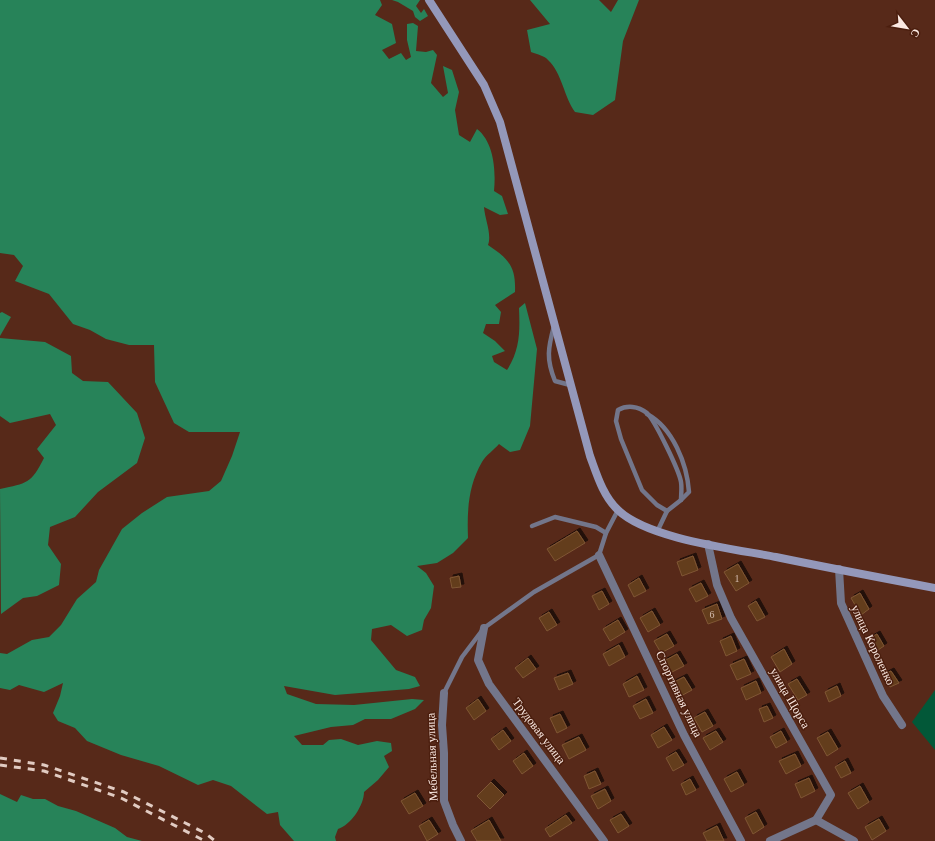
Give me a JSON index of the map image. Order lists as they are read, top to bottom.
{
  "streets": {
    "street": [
      "улица Короленко",
      "Спортивная улица",
      "улица Щорса",
      "Трудовая улица",
      "Мебельная улица"
    ]
  },
  "house_numbers": ["1", "6"],
  "north": "bottom right"
}
